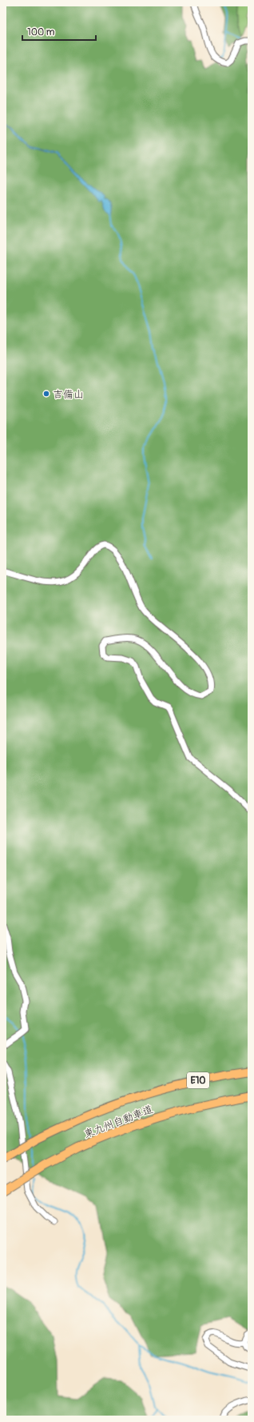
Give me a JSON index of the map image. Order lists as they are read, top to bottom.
{
  "streets": {
    "highway": ["E10", "東九州自動車道"]
  },
  "places": ["吉備山"],
  "scale_bar": "100 m"
}
